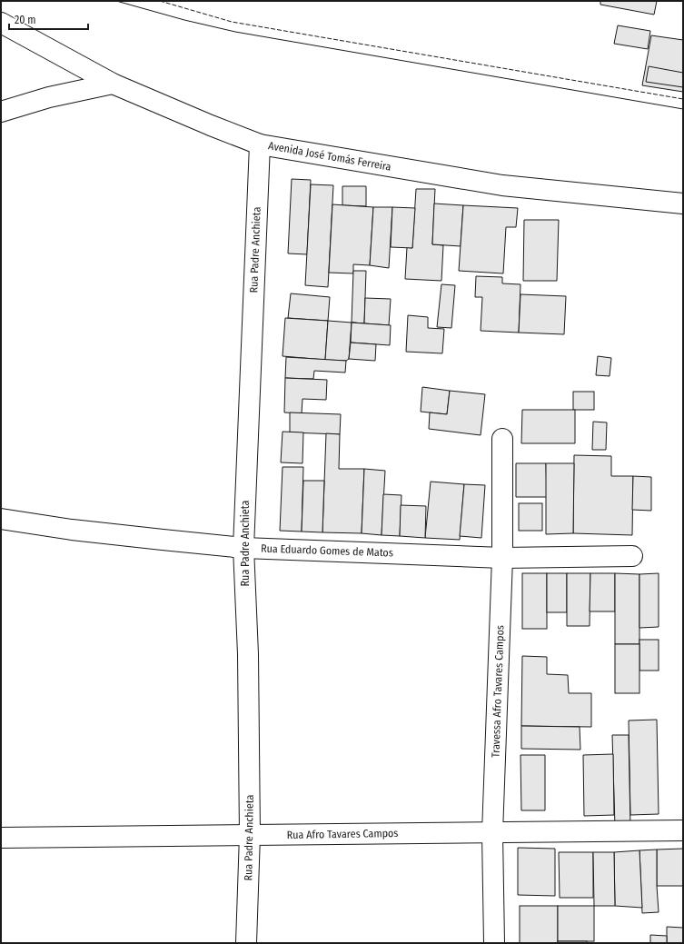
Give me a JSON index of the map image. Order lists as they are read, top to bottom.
{
  "streets": {
    "street": [
      "Avenida José Tomás Ferreira",
      "Rua Padre Anchieta",
      "Rua Eduardo Gomes de Matos",
      "Travessa Afro Tavares Campos",
      "Rua Afro Tavares Campos"
    ]
  },
  "crossings": [
    ["Avenida José Tomás Ferreira", "Rua Padre Anchieta"],
    ["Rua Padre Anchieta", "Rua Eduardo Gomes de Matos"],
    ["Rua Padre Anchieta", "Rua Afro Tavares Campos"],
    ["Rua Eduardo Gomes de Matos", "Travessa Afro Tavares Campos"],
    ["Travessa Afro Tavares Campos", "Rua Afro Tavares Campos"]
  ],
  "scale_bar": "20 m"
}
